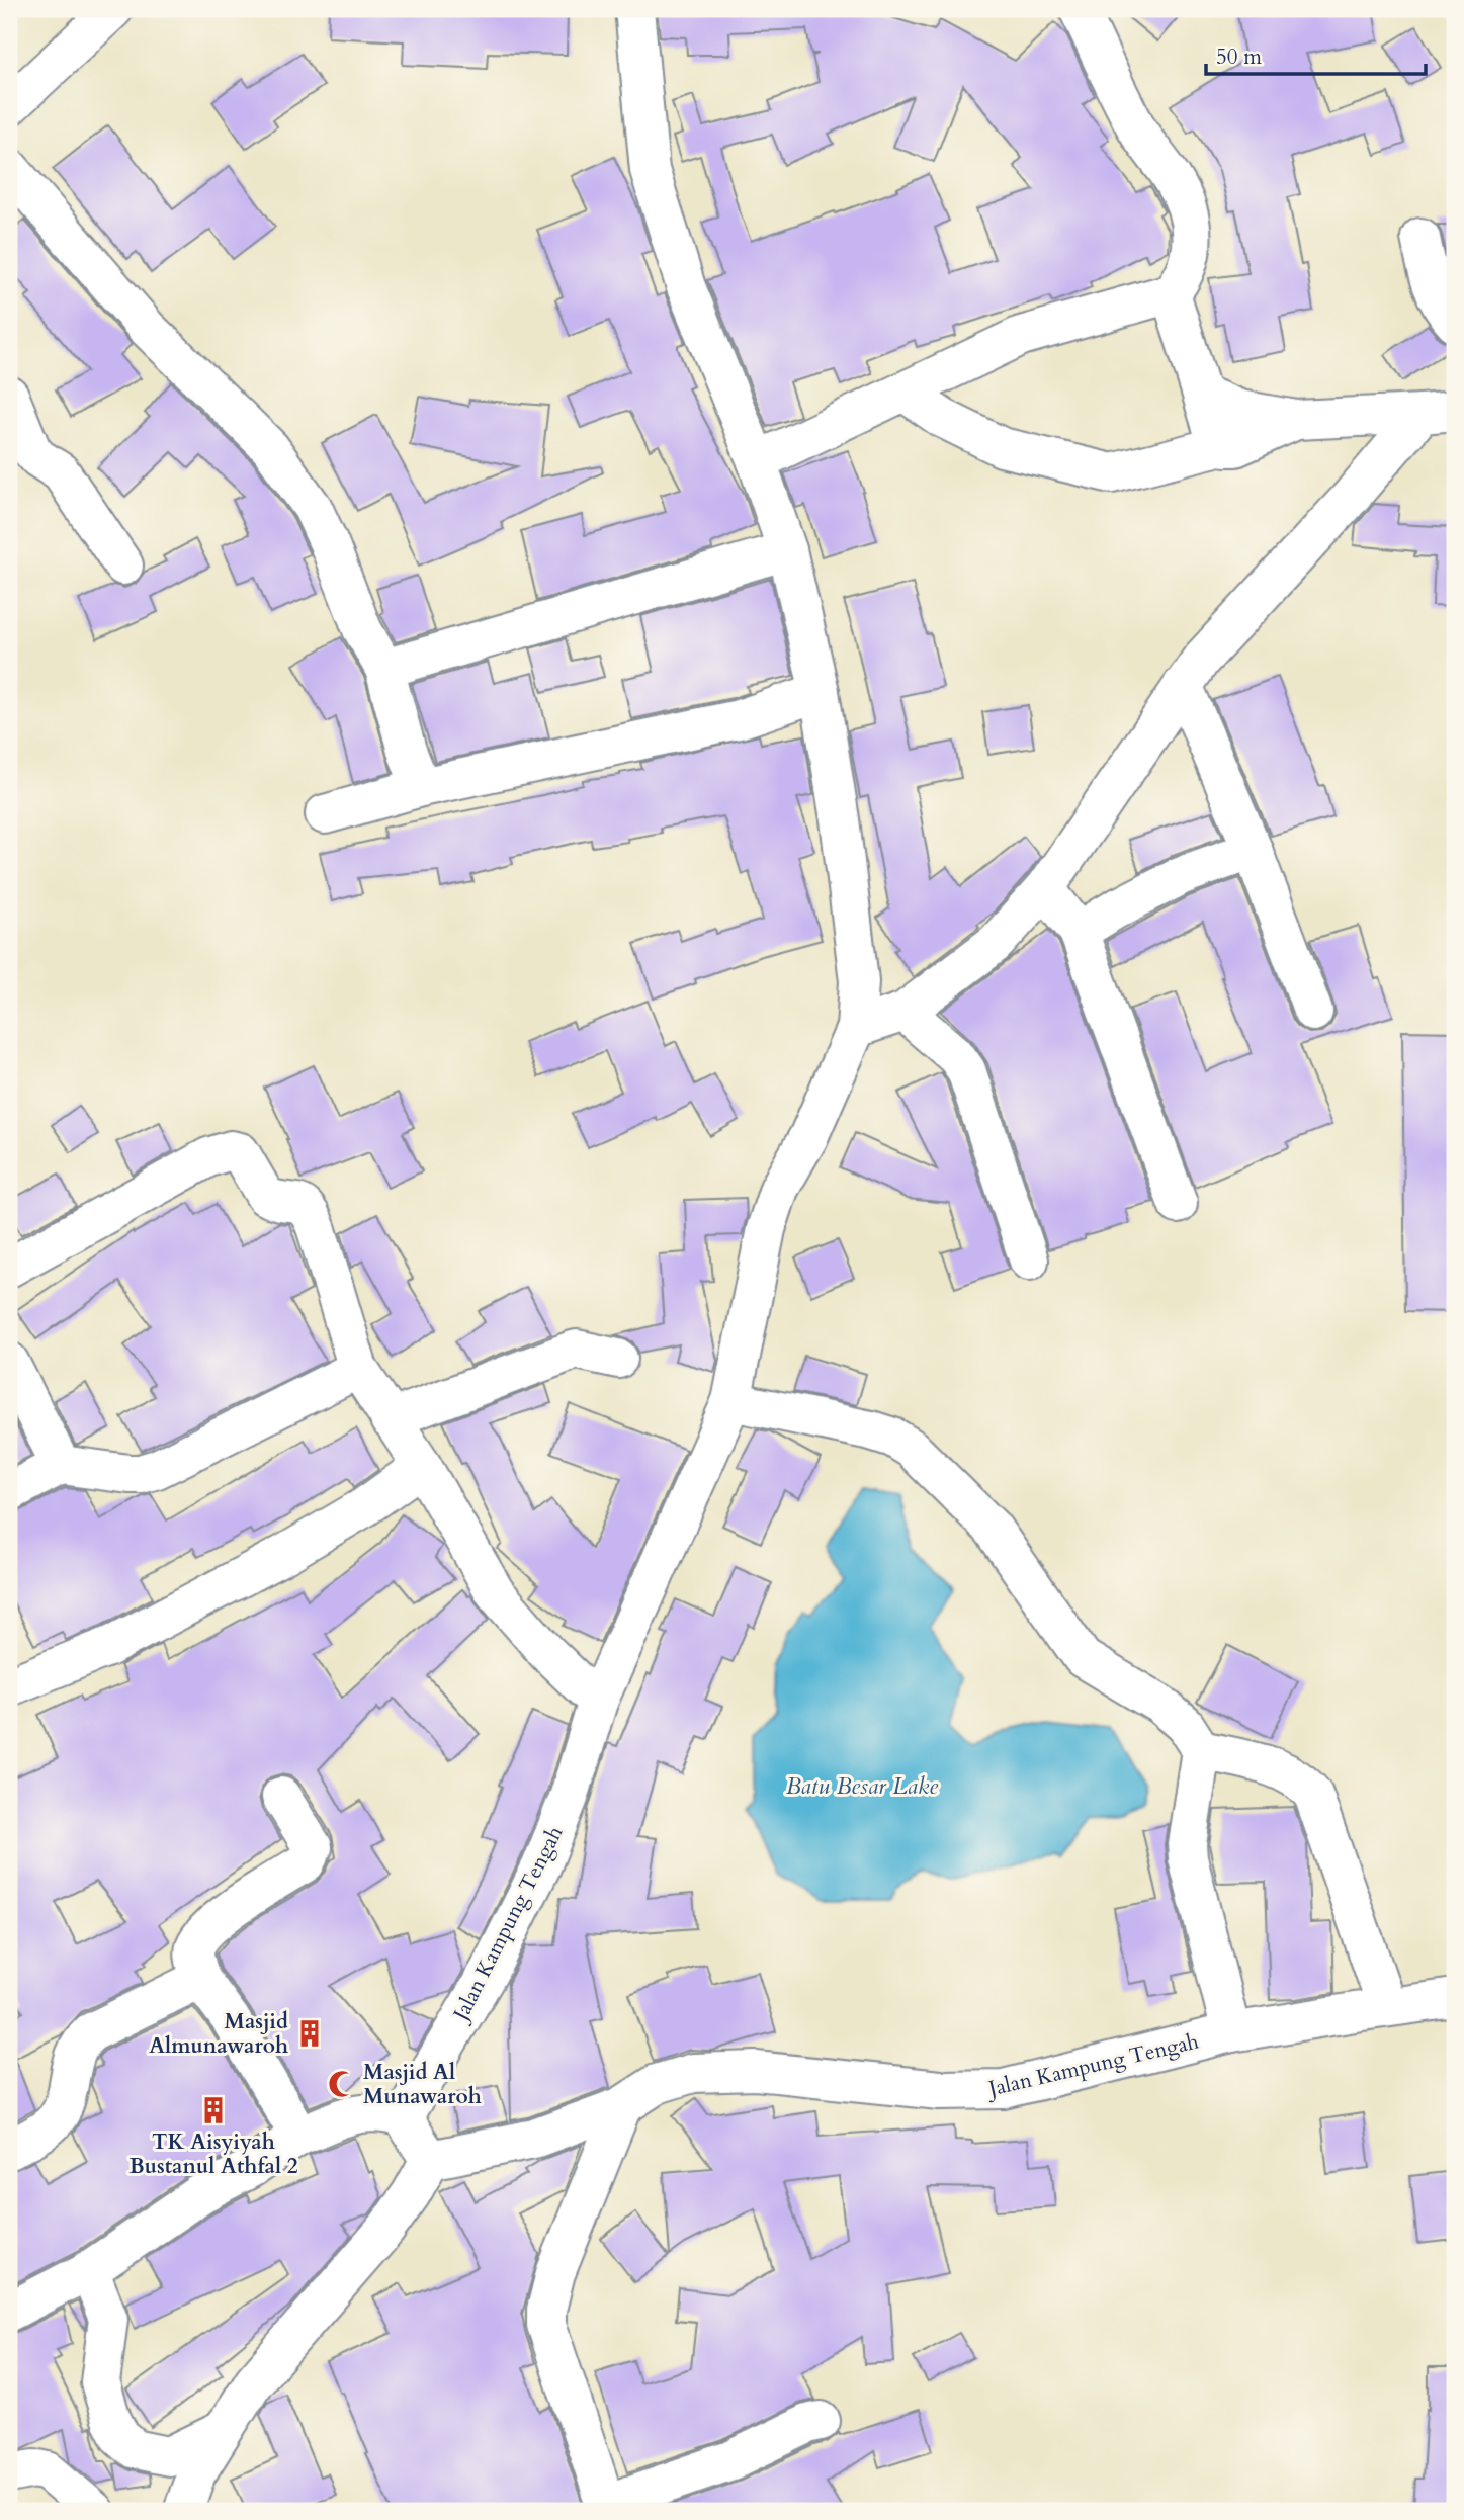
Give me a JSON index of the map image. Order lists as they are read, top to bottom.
{
  "streets": {
    "street": ["Jalan Kampung Tengah"]
  },
  "water": ["Batu Besar Lake"],
  "places": {
    "building": ["Masjid Almunawaroh", "TK Aisyiyah Bustanul Athfal 2"],
    "mosque": ["Masjid Al Munawaroh"]
  },
  "scale_bar": "50 m"
}
